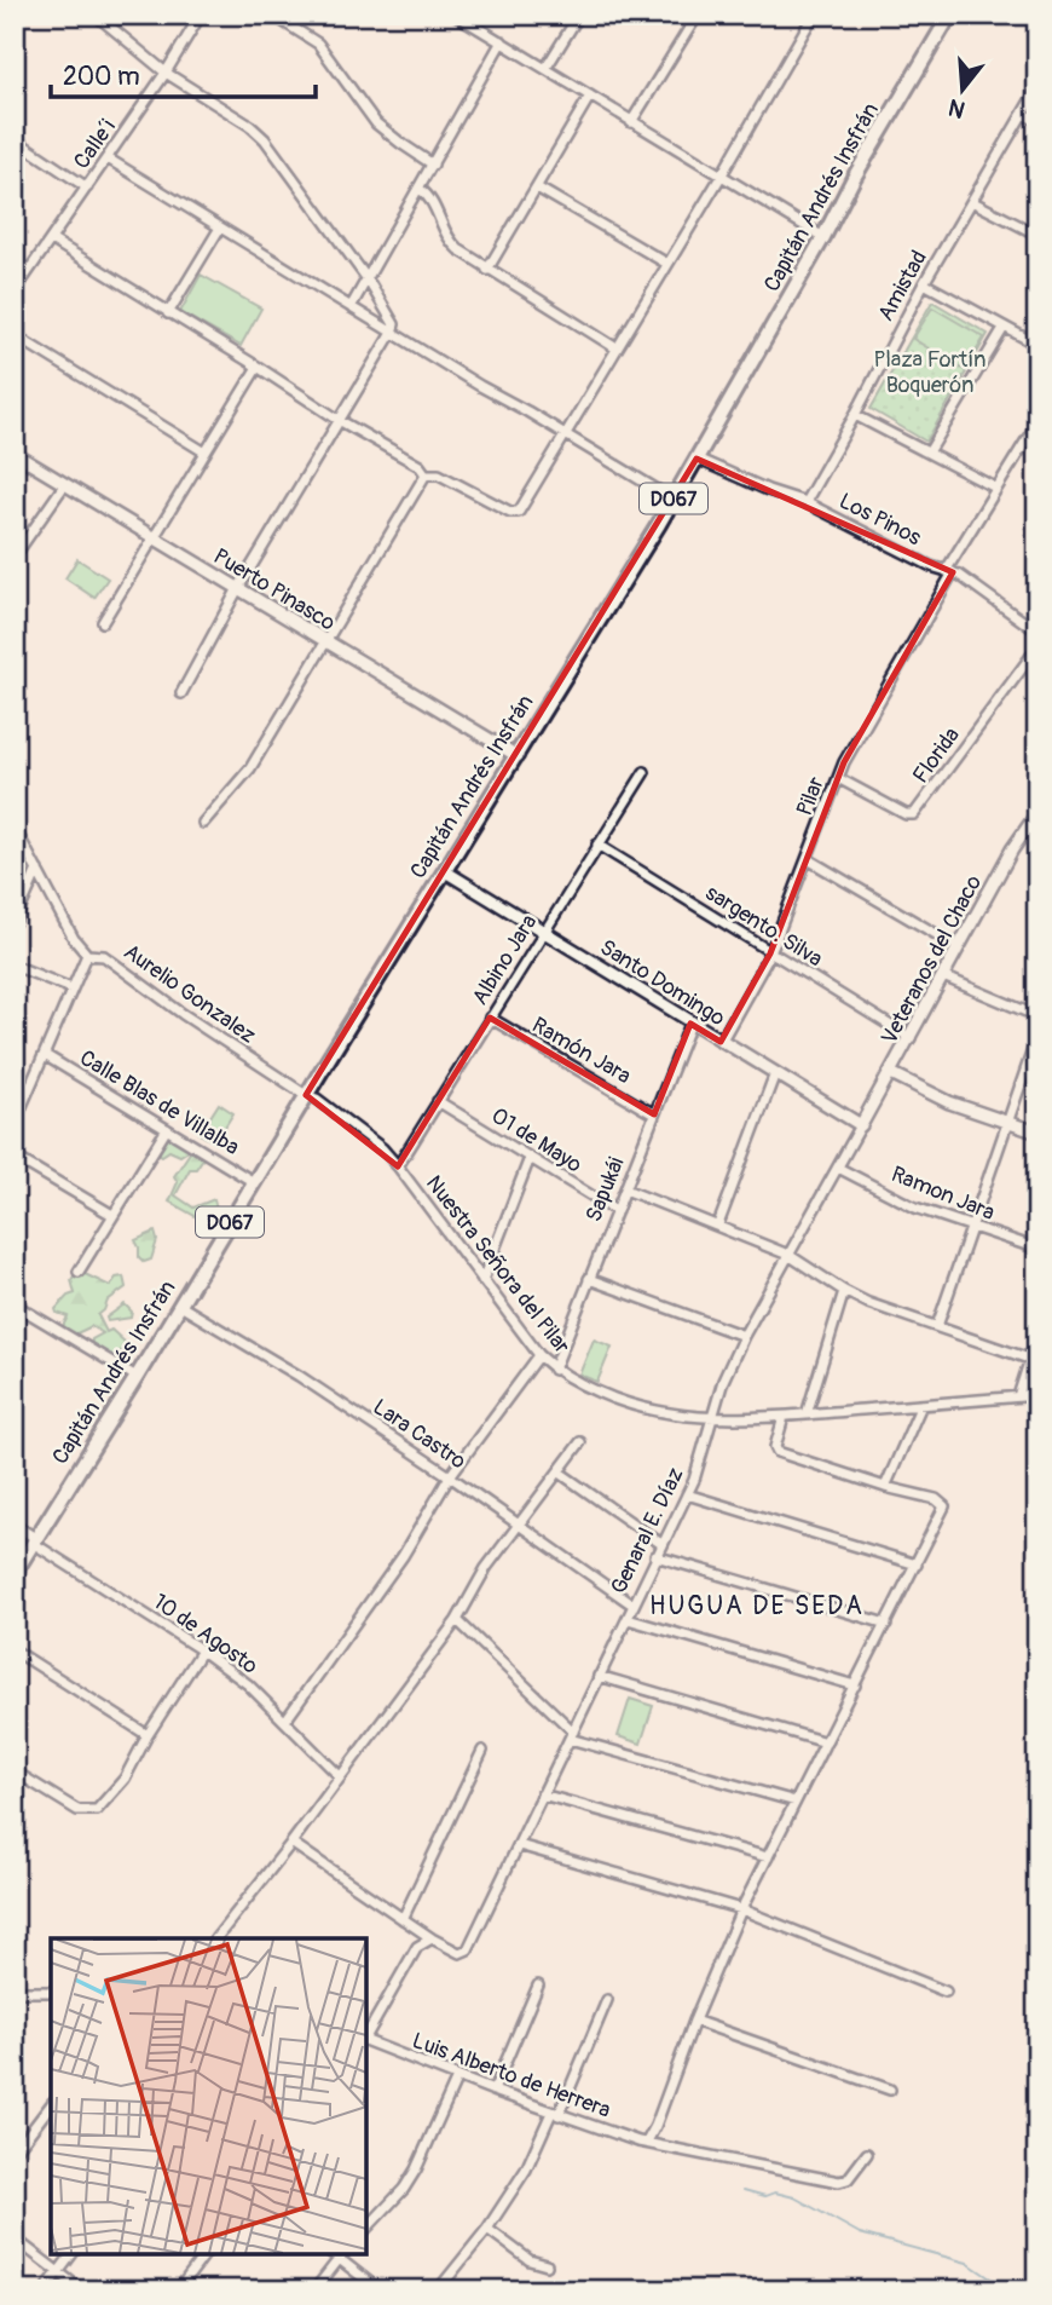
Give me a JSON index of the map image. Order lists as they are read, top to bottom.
{
  "streets": {
    "main road": ["Capitán Andrés Insfrán", "D067"],
    "street": [
      "Calle´i",
      "Amistad",
      "Los Pinos",
      "Puerto Pinasco",
      "Florida",
      "Pilar",
      "sargento. Silva",
      "Albino Jara",
      "Veteranos del Chaco",
      "Santo Domingo",
      "Aurelio Gonzalez",
      "Ramón Jara",
      "Calle Blas de Villalba",
      "01 de Mayo",
      "Sapukái",
      "Ramon Jara",
      "Nuestra Señora del Pilar",
      "Lara Castro",
      "Genaral E. Díaz",
      "10 de Agosto",
      "Luis Alberto de Herrera"
    ]
  },
  "crossings": [
    ["Capitán Andrés Insfrán", "Los Pinos"],
    ["Capitán Andrés Insfrán", "Puerto Pinasco"],
    ["Capitán Andrés Insfrán", "Santo Domingo"],
    ["Capitán Andrés Insfrán", "Aurelio Gonzalez"],
    ["Capitán Andrés Insfrán", "Calle Blas de Villalba"],
    ["Capitán Andrés Insfrán", "Nuestra Señora del Pilar"],
    ["Capitán Andrés Insfrán", "Lara Castro"],
    ["Capitán Andrés Insfrán", "10 de Agosto"],
    ["Amistad", "Los Pinos"],
    ["Los Pinos", "Pilar"],
    ["Florida", "Pilar"],
    ["Pilar", "sargento. Silva"],
    ["Pilar", "Santo Domingo"],
    ["sargento. Silva", "Albino Jara"],
    ["sargento. Silva", "Veteranos del Chaco"],
    ["Albino Jara", "Santo Domingo"],
    ["Albino Jara", "Ramón Jara"],
    ["Albino Jara", "01 de Mayo"],
    ["Albino Jara", "Nuestra Señora del Pilar"],
    ["Veteranos del Chaco", "Santo Domingo"],
    ["Veteranos del Chaco", "Genaral E. Díaz"],
    ["Santo Domingo", "Sapukái"],
    ["Santo Domingo", "Genaral E. Díaz"],
    ["Aurelio Gonzalez", "Nuestra Señora del Pilar"],
    ["Ramón Jara", "Sapukái"],
    ["01 de Mayo", "Sapukái"],
    ["Sapukái", "Nuestra Señora del Pilar"],
    ["Ramon Jara", "Genaral E. Díaz"],
    ["Nuestra Señora del Pilar", "Genaral E. Díaz"],
    ["Lara Castro", "Genaral E. Díaz"]
  ],
  "districts": ["HUGUA DE SEDA"],
  "parks": ["Plaza Fortín Boquerón"],
  "scale_bar": "200 m",
  "north": "bottom"
}
